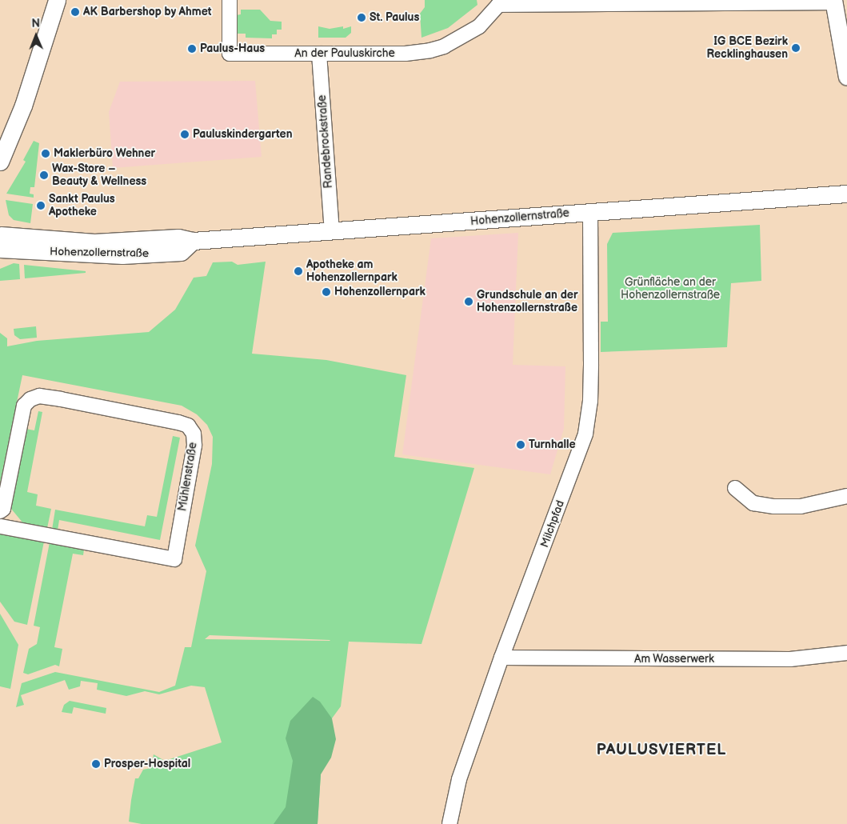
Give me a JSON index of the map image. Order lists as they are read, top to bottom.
{
  "streets": {
    "main road": ["Hohenzollernstraße"],
    "street": [
      "An der Pauluskirche",
      "Randebrockstraße",
      "Mühlenstraße",
      "Milchpfad",
      "Am Wasserwerk"
    ]
  },
  "crossings": [
    ["An der Pauluskirche", "Randebrockstraße"],
    ["Randebrockstraße", "Hohenzollernstraße"],
    ["Hohenzollernstraße", "Milchpfad"],
    ["Milchpfad", "Am Wasserwerk"]
  ],
  "districts": ["PAULUSVIERTEL"],
  "parks": ["Grünfläche an der Hohenzollernstraße"],
  "places": [
    "AK Barbershop by Ahmet",
    "St. Paulus",
    "IG BCE Bezirk Recklinghausen",
    "Paulus-Haus",
    "Pauluskindergarten",
    "Maklerbüro Wehner",
    "Wax-Store – Beauty & Wellness",
    "Sankt Paulus Apotheke",
    "Apotheke am Hohenzollernpark",
    "Hohenzollernpark",
    "Grundschule an der Hohenzollernstraße",
    "Turnhalle",
    "Prosper-Hospital"
  ],
  "north": "top"
}
